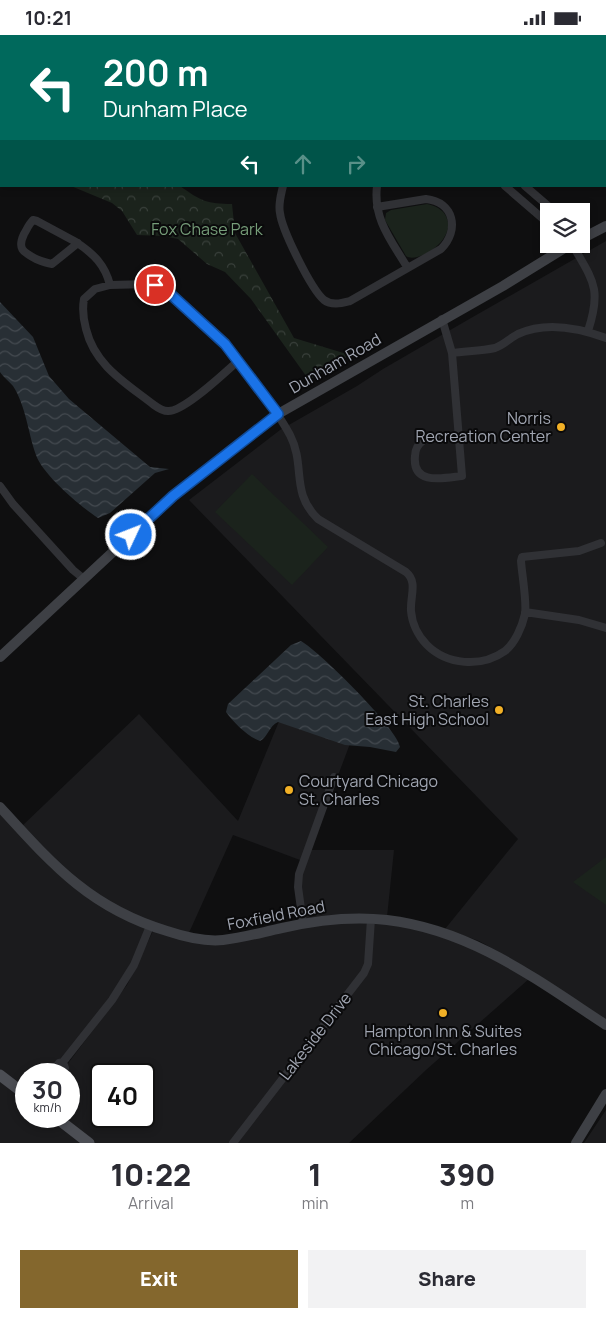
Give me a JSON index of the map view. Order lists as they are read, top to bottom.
{
  "streets": {
    "street": ["Dunham Road", "Foxfield Road", "Lakeside Drive"]
  },
  "crossings": [
    ["Foxfield Road", "Lakeside Drive"]
  ],
  "parks": ["Fox Chase Park"],
  "places": [
    "Norris Recreation Center",
    "St. Charles East High School",
    "Courtyard Chicago St. Charles",
    "Hampton Inn & Suites Chicago/St. Charles"
  ],
  "page": {
    "status": "10:21",
    "turn": ["200 m", "Dunham Place"],
    "speed": "30 km/h",
    "limit": "40",
    "eta": [
      "10:22",
      "Arrival",
      "1",
      "min",
      "390",
      "m"
    ],
    "buttons": ["Exit", "Share"]
  }
}
